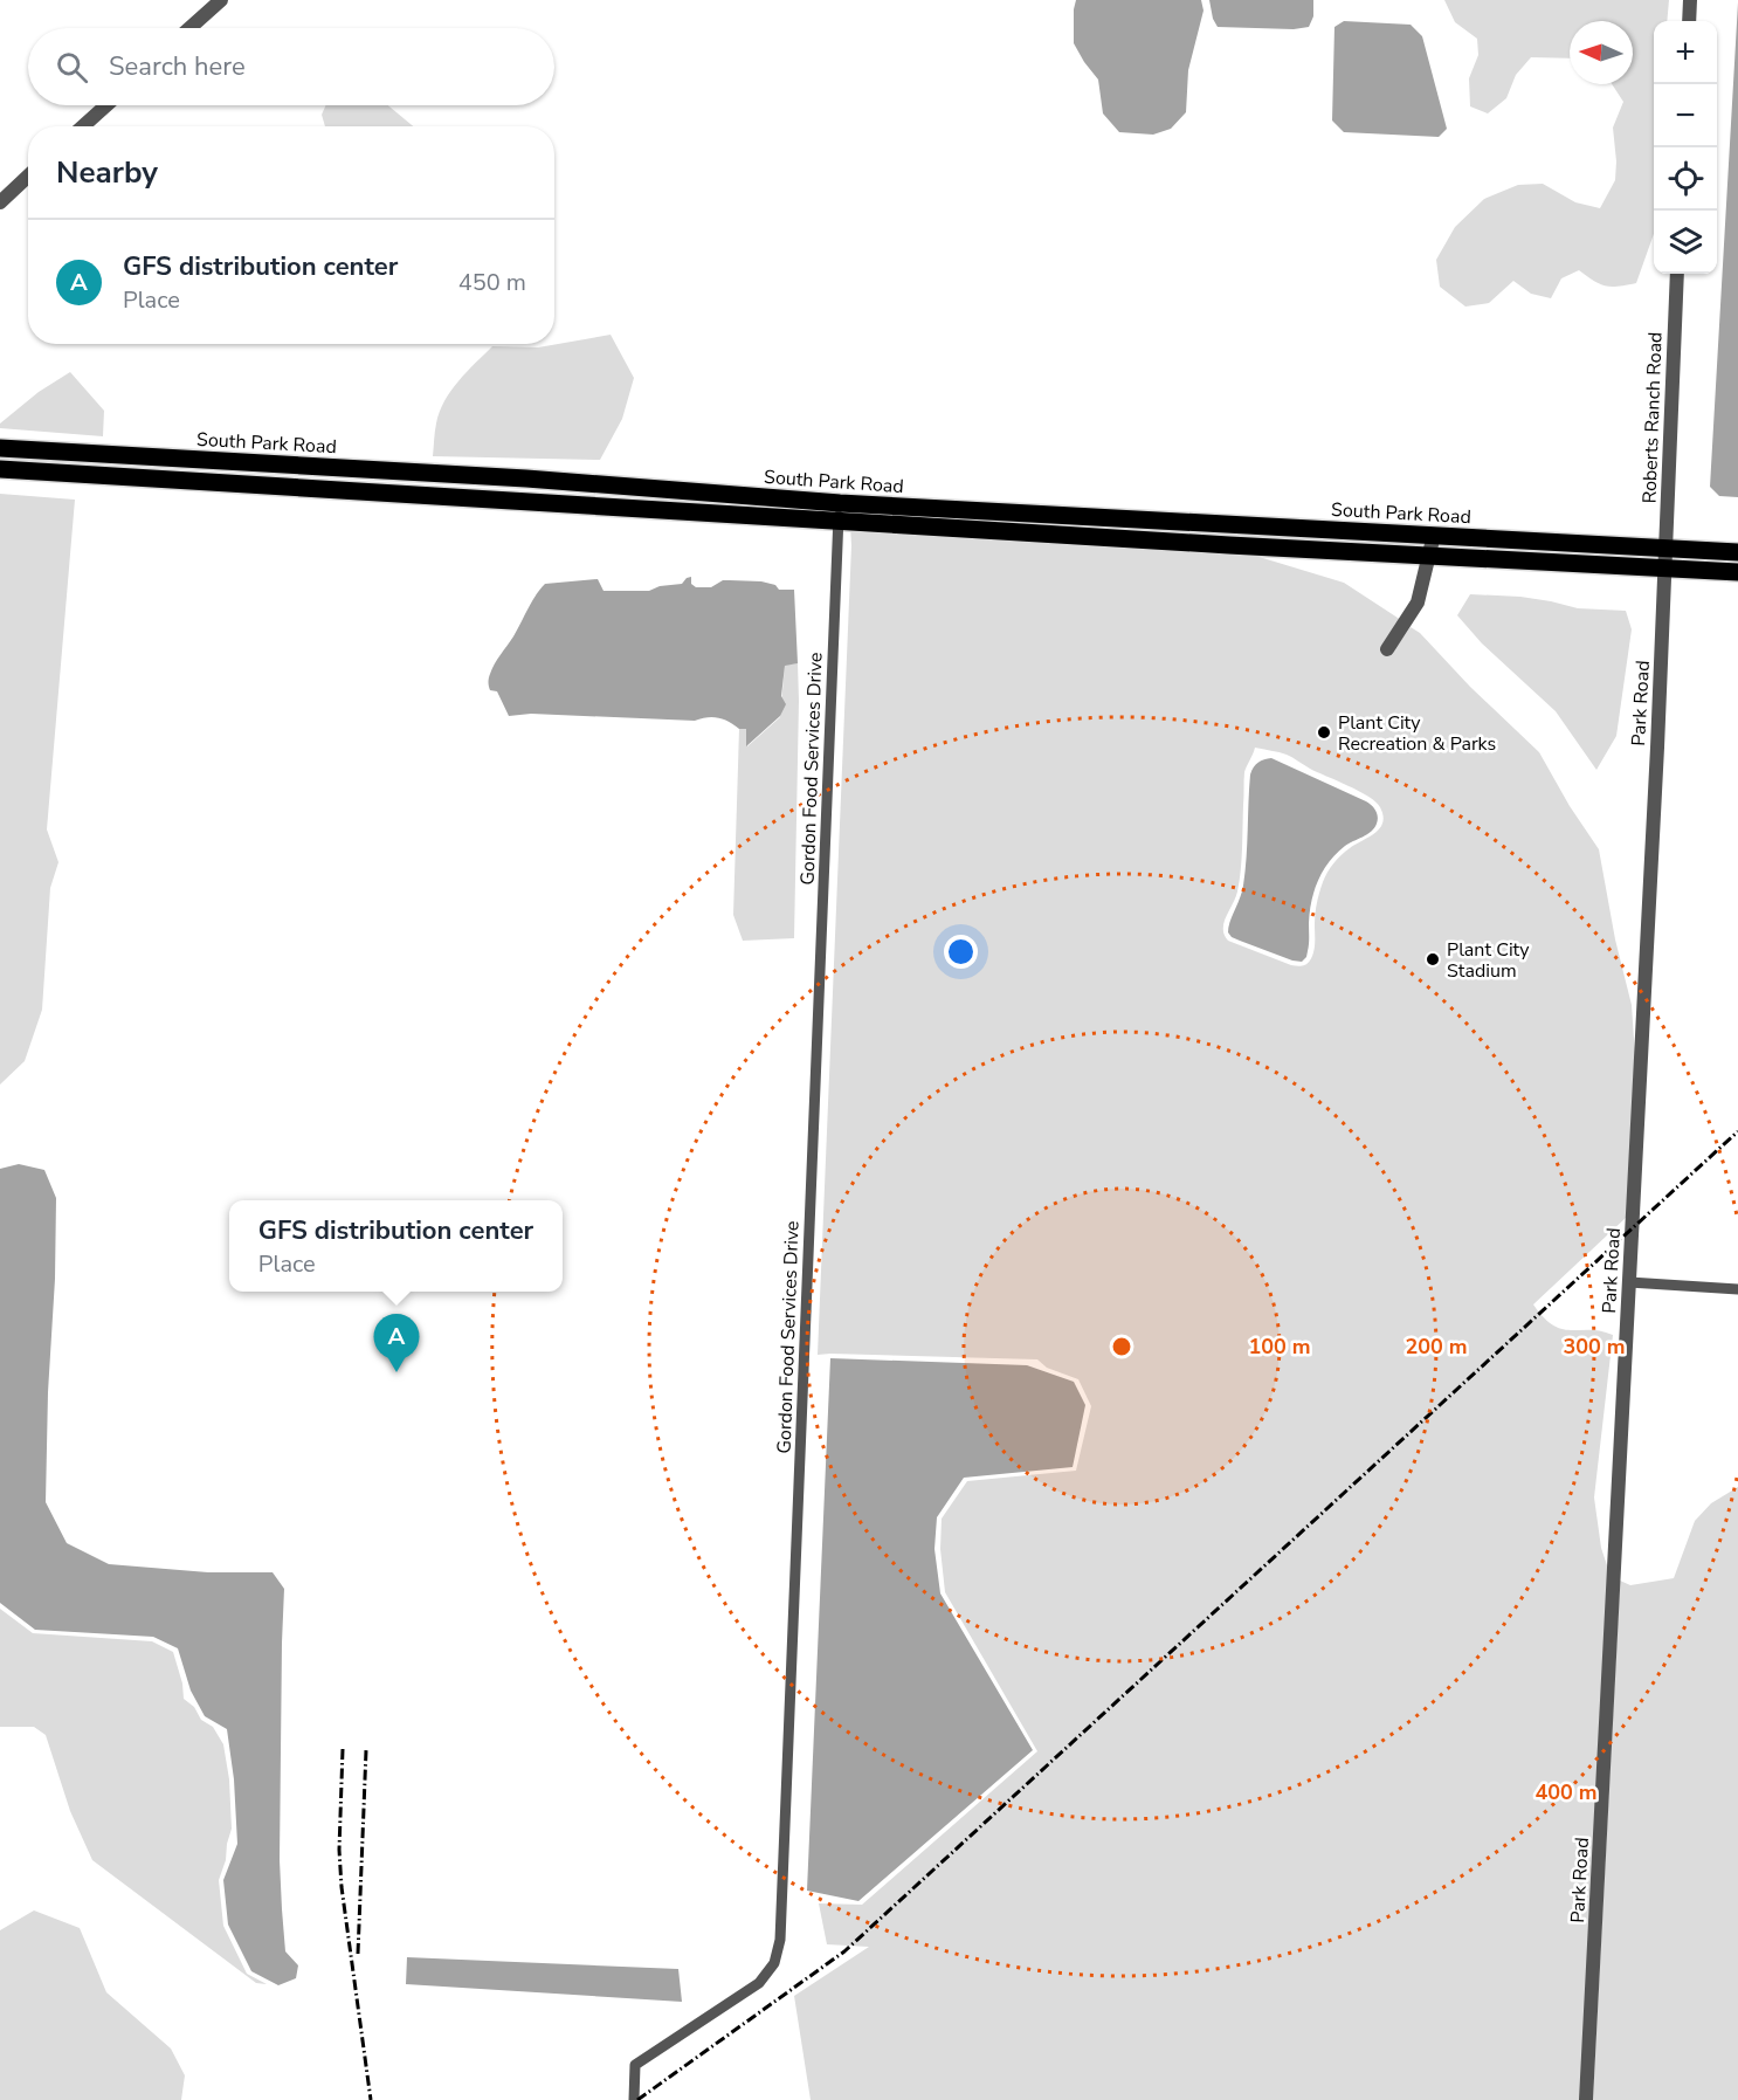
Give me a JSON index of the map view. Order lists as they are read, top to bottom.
{
  "streets": {
    "main road": ["South Park Road"],
    "street": ["Roberts Ranch Road", "Park Road", "Gordon Food Services Drive"]
  },
  "crossings": [
    ["Roberts Ranch Road", "South Park Road"],
    ["Roberts Ranch Road", "Park Road"],
    ["South Park Road", "Park Road"],
    ["South Park Road", "Gordon Food Services Drive"]
  ],
  "places": ["Plant City Recreation & Parks", "Plant City Stadium"],
  "north": "left",
  "page": {
    "map_buttons": ["+", "−"],
    "search": "Search here",
    "heading": "Nearby",
    "list": [
      {
        "mark": "A",
        "name": "GFS distribution center",
        "note": "Place",
        "value": "450 m"
      }
    ],
    "popup": ["GFS distribution center", "Place"],
    "pins": "A"
  },
  "rings": [
    "100 m",
    "200 m",
    "300 m",
    "400 m"
  ]
}
